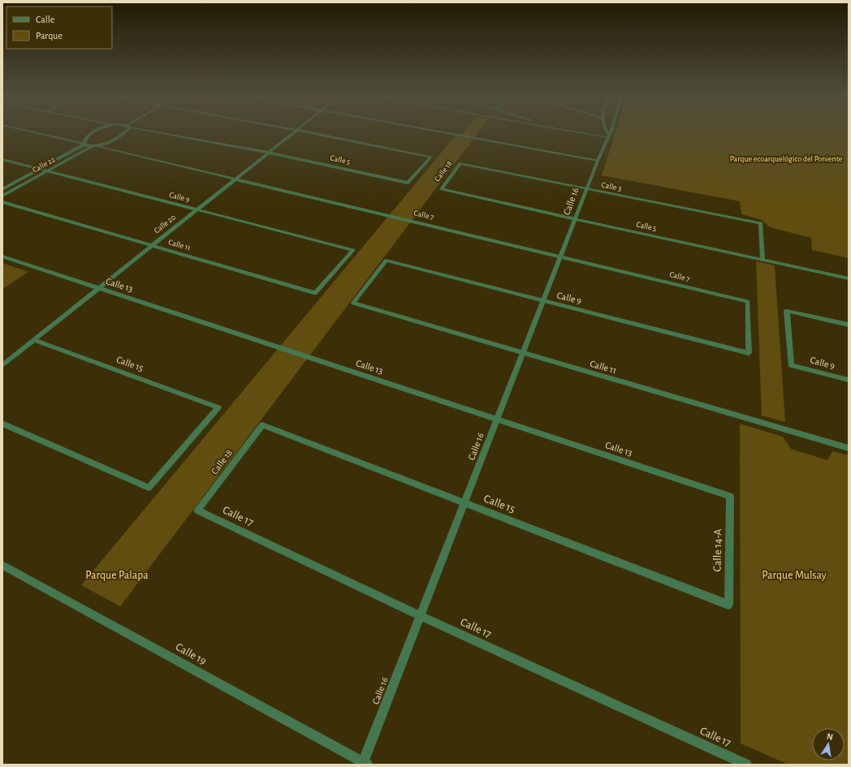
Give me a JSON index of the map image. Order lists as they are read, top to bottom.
{
  "streets": {
    "street": [
      "Calle 5",
      "Calle 22",
      "Calle 18",
      "Calle 3",
      "Calle 9",
      "Calle 16",
      "Calle 7",
      "Calle 20",
      "Calle 11",
      "Calle 13",
      "Calle 15",
      "Calle 17",
      "Calle 14-A",
      "Calle 19"
    ]
  },
  "crossings": [
    ["Calle 5", "Calle 18"],
    ["Calle 5", "Calle 3"],
    ["Calle 5", "Calle 16"],
    ["Calle 5", "Calle 20"],
    ["Calle 22", "Calle 9"],
    ["Calle 22", "Calle 7"],
    ["Calle 18", "Calle 3"],
    ["Calle 18", "Calle 15"],
    ["Calle 18", "Calle 17"],
    ["Calle 3", "Calle 16"],
    ["Calle 9", "Calle 16"],
    ["Calle 9", "Calle 7"],
    ["Calle 9", "Calle 20"],
    ["Calle 9", "Calle 11"],
    ["Calle 16", "Calle 7"],
    ["Calle 16", "Calle 11"],
    ["Calle 16", "Calle 13"],
    ["Calle 16", "Calle 15"],
    ["Calle 16", "Calle 17"],
    ["Calle 16", "Calle 19"],
    ["Calle 7", "Calle 20"],
    ["Calle 20", "Calle 11"],
    ["Calle 20", "Calle 13"],
    ["Calle 20", "Calle 15"],
    ["Calle 13", "Calle 14-A"],
    ["Calle 15", "Calle 14-A"]
  ],
  "parks": ["Parque ecoarquelógico del Poniente", "Parque Palapa", "Parque Mulsay"],
  "legend": ["Calle", "Parque"],
  "north": "top"
}
